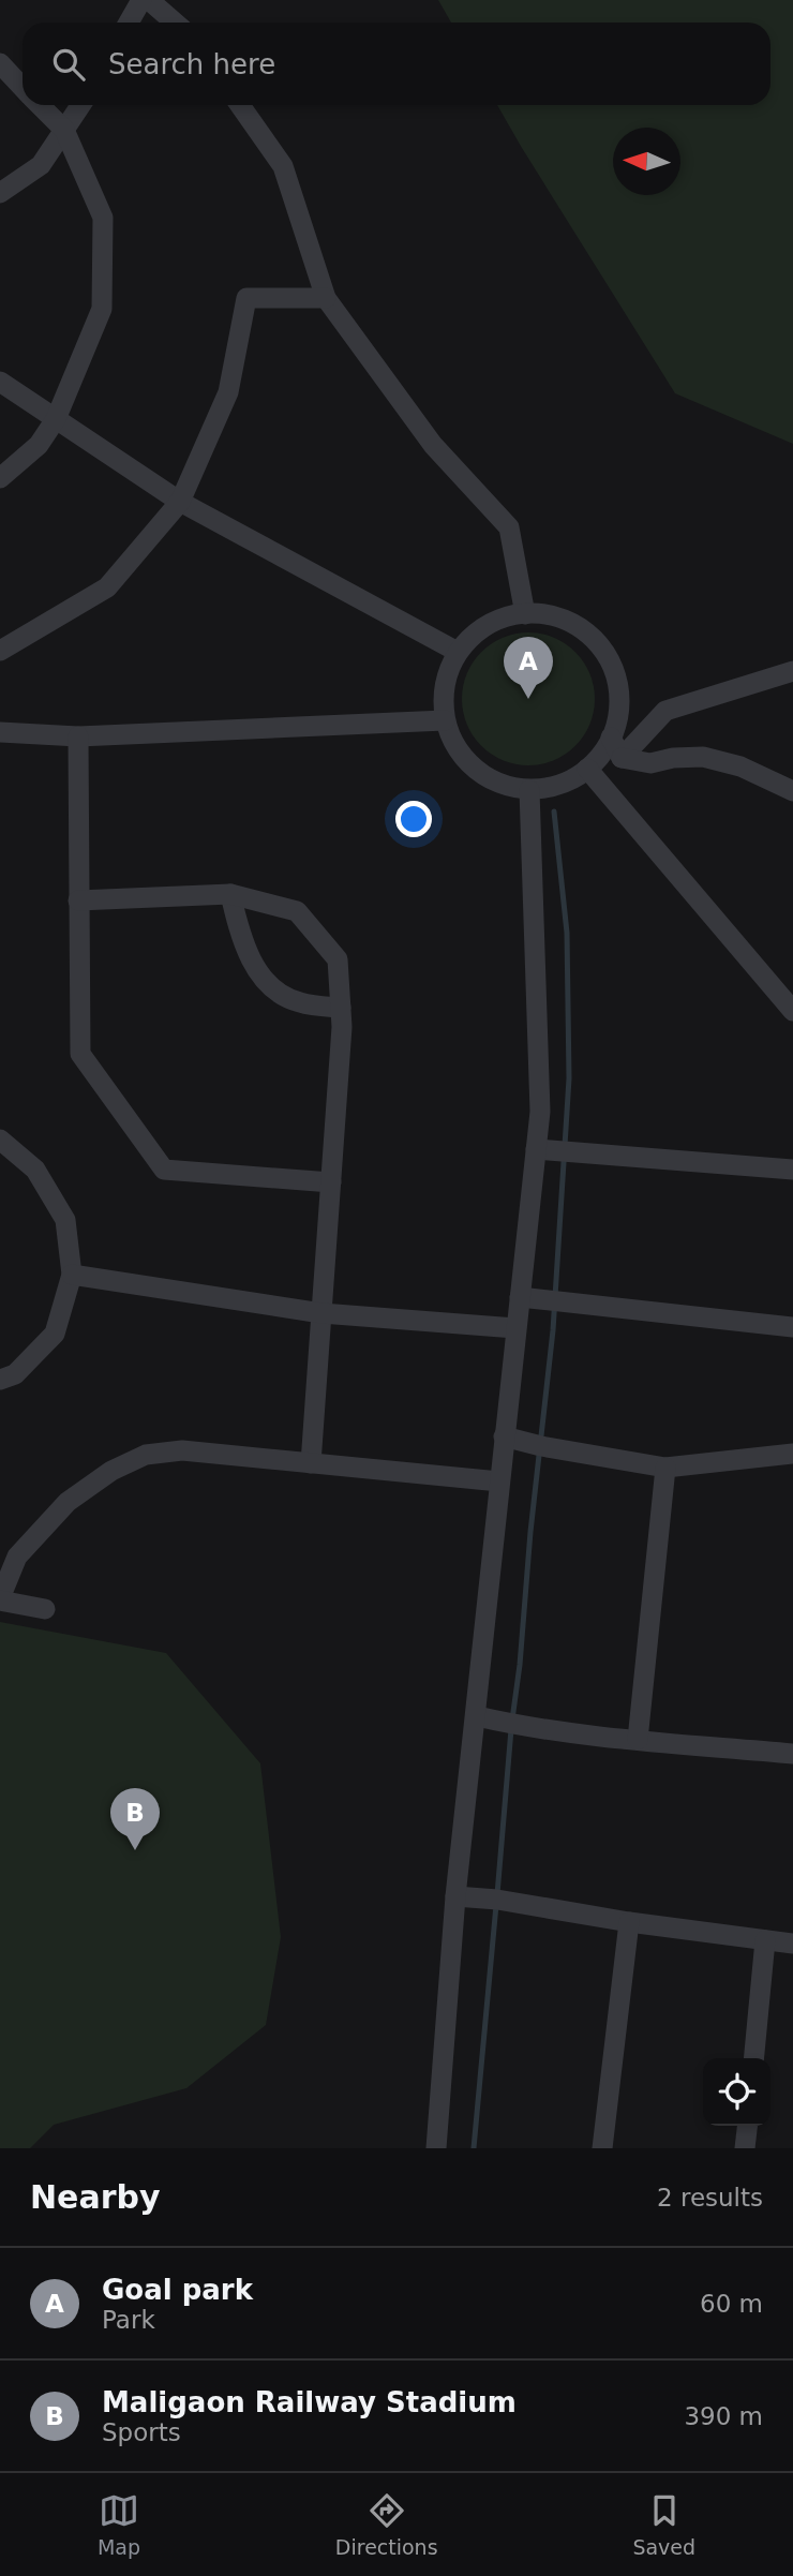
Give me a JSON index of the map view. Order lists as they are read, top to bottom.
{
  "north": "left",
  "page": {
    "search": "Search here",
    "pins": ["A", "B"],
    "heading": ["Nearby", "2 results"],
    "list": [
      {
        "mark": "A",
        "name": "Goal park",
        "note": "Park",
        "value": "60 m"
      },
      {
        "mark": "B",
        "name": "Maligaon Railway Stadium",
        "note": "Sports",
        "value": "390 m"
      }
    ],
    "nav": ["Map", "Directions", "Saved"]
  }
}
